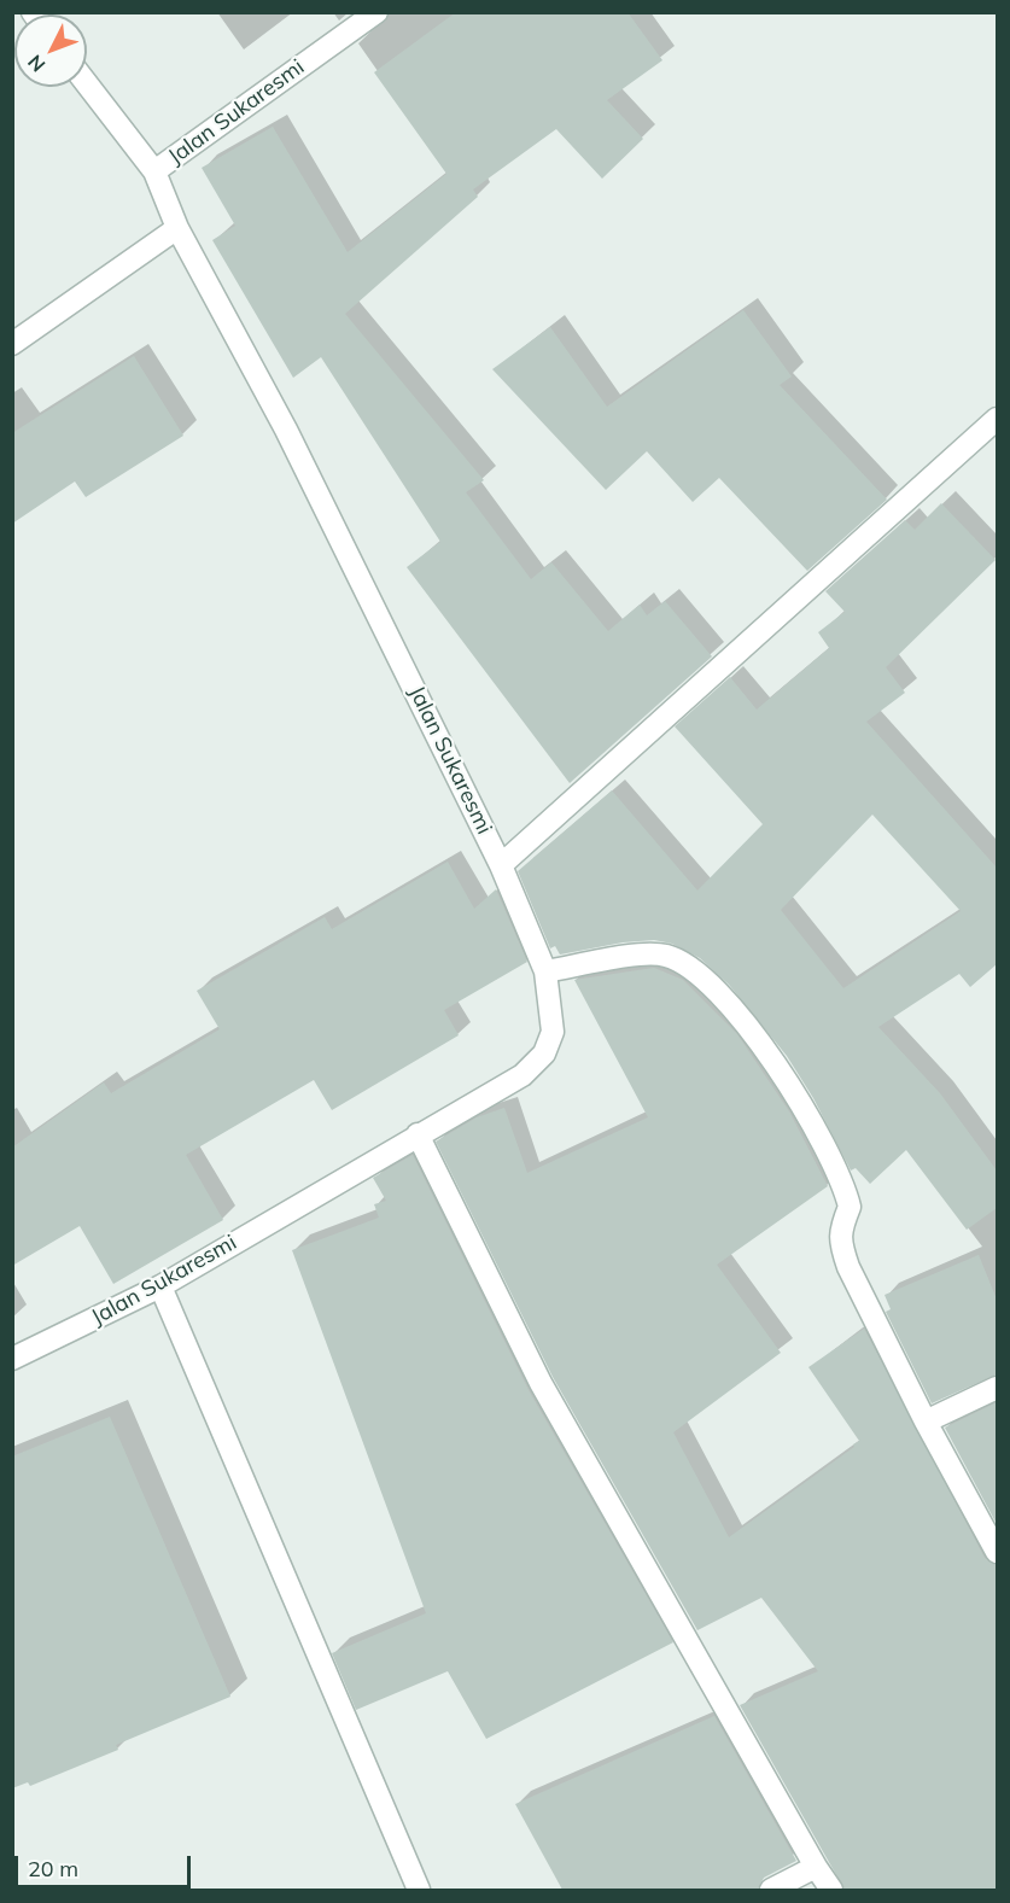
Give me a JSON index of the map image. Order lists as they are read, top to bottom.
{
  "streets": {
    "street": ["Jalan Sukaresmi"]
  },
  "scale_bar": "20 m",
  "north": "bottom left"
}
